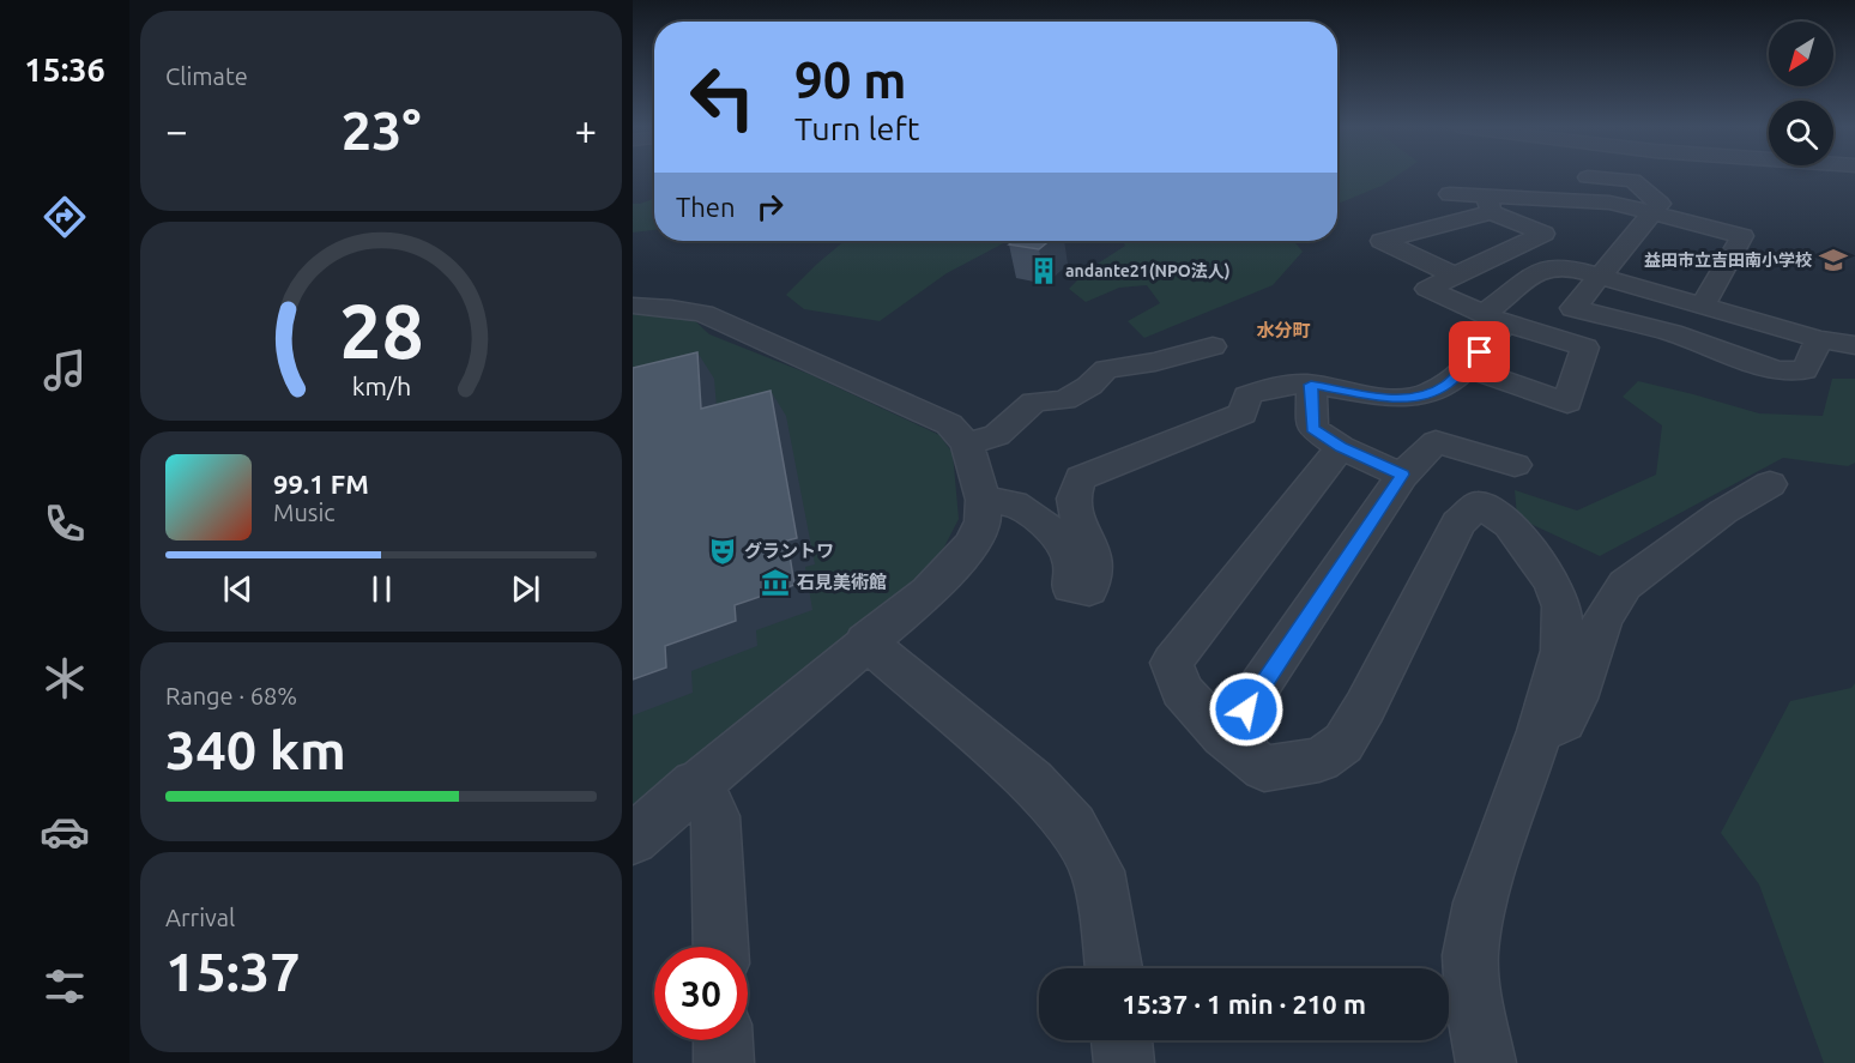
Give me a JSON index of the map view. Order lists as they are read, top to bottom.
{
  "districts": ["水分町"],
  "places": {
    "school or university": ["益田市立吉田南小学校"],
    "building": ["andante21(NPO法人)"],
    "theatre": ["グラントワ"],
    "museum": ["石見美術館"]
  },
  "north": "bottom left",
  "page": {
    "tabs": "15:36",
    "tile": [
      "Climate",
      ["Range · 68%", "340 km"],
      ["Arrival", "15:37"]
    ],
    "turn": ["90 m", "Turn left"],
    "heat": ["−", "23°", "+"],
    "then": "Then",
    "song": ["99.1 FM", "Music"],
    "limit": "30",
    "trip": "15:37 · 1 min · 210 m",
    "gauge": ["28", "km/h"]
  }
}
